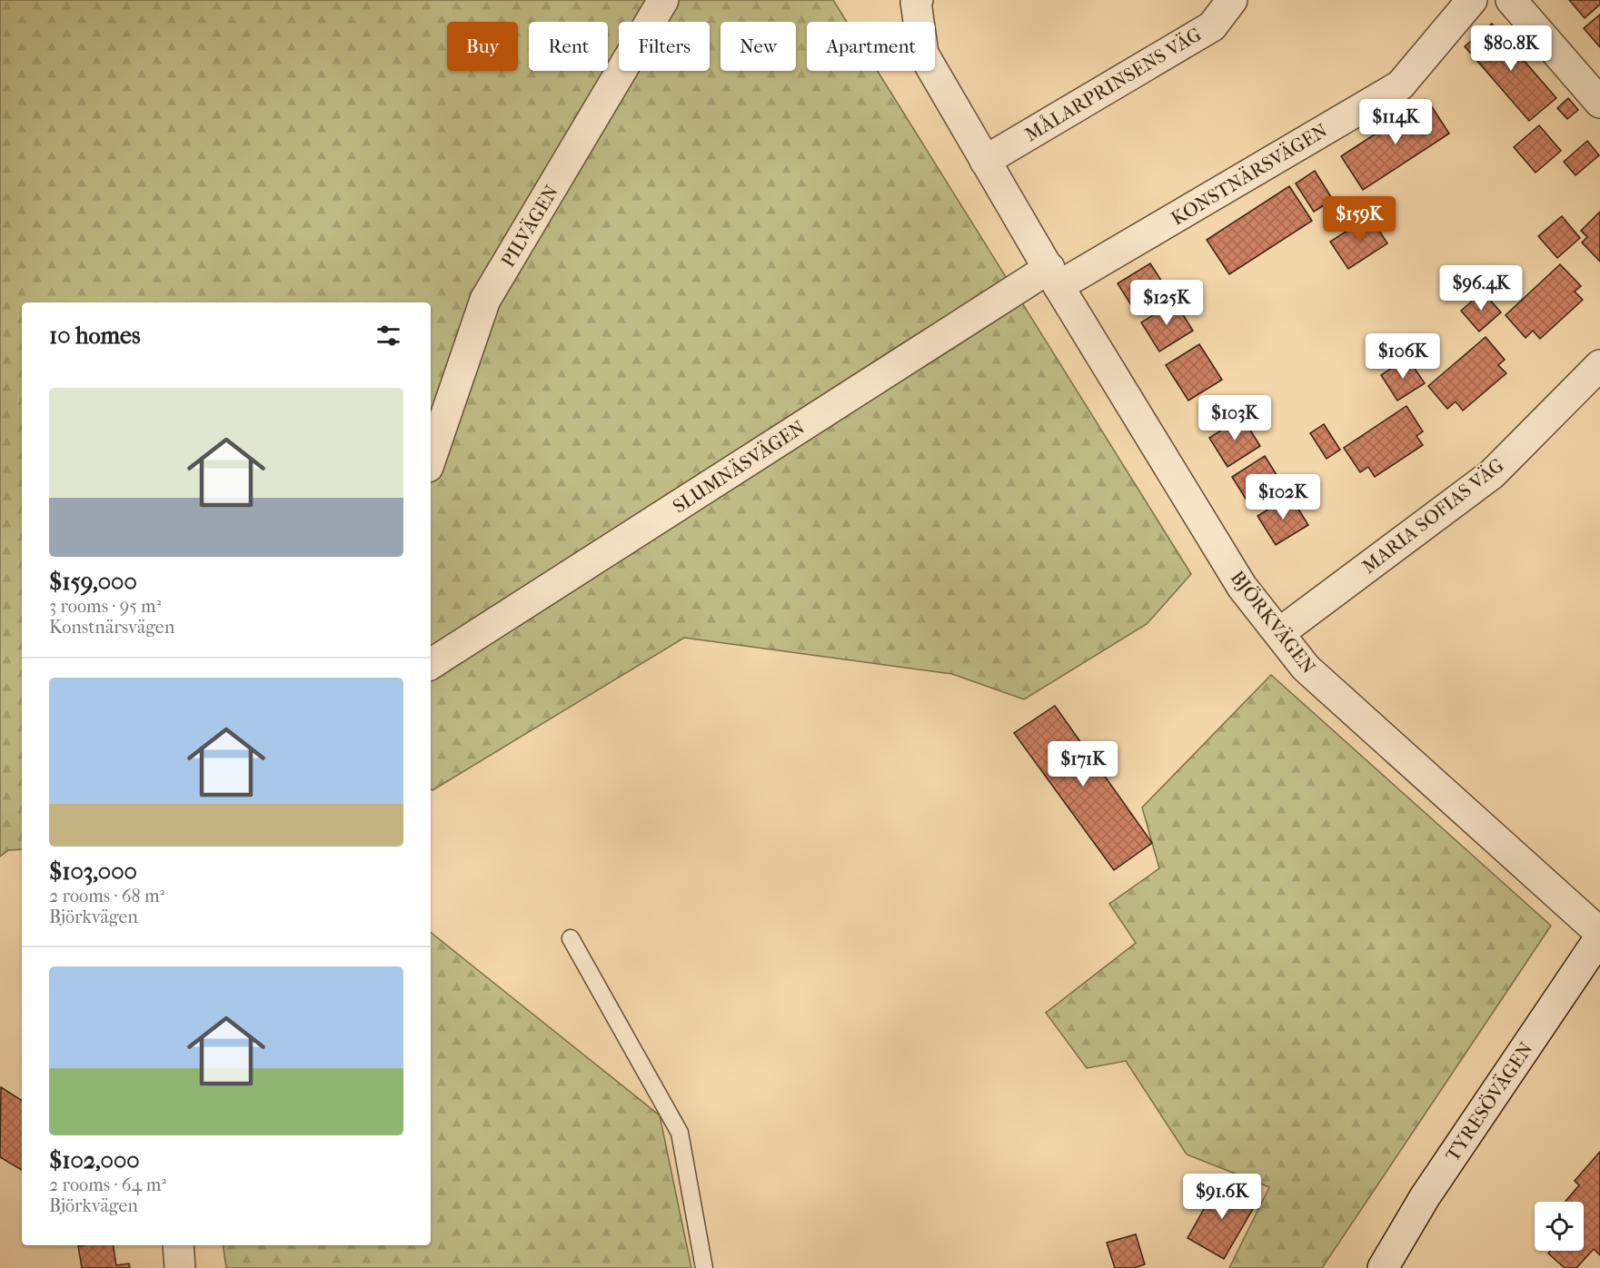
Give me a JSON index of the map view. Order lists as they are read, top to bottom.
{
  "streets": {
    "street": [
      "MÅLARPRINSENS VÄG",
      "KONSTNÄRSVÄGEN",
      "PILVÄGEN",
      "SLUMNÄSVÄGEN",
      "MARIA SOFIAS VÄG",
      "BJÖRKVÄGEN",
      "TYRESÖVÄGEN"
    ]
  },
  "crossings": [
    ["KONSTNÄRSVÄGEN", "SLUMNÄSVÄGEN"],
    ["KONSTNÄRSVÄGEN", "BJÖRKVÄGEN"],
    ["SLUMNÄSVÄGEN", "BJÖRKVÄGEN"],
    ["MARIA SOFIAS VÄG", "BJÖRKVÄGEN"]
  ],
  "page": {
    "chip": [
      "Buy",
      "Rent",
      "Filters",
      "New",
      "Apartment"
    ],
    "price": [
      "$80.8K",
      "$114K",
      "$159K",
      "$96.4K",
      "$125K",
      "$106K",
      "$103K",
      "$102K",
      "$171K",
      "$91.6K"
    ],
    "heading": "10 homes",
    "list": [
      {
        "name": "$159,000",
        "note": "3 rooms · 95 m² · Konstnärsvägen"
      },
      {
        "name": "$103,000",
        "note": "2 rooms · 68 m² · Björkvägen"
      },
      {
        "name": "$102,000",
        "note": "2 rooms · 64 m² · Björkvägen"
      }
    ]
  }
}
